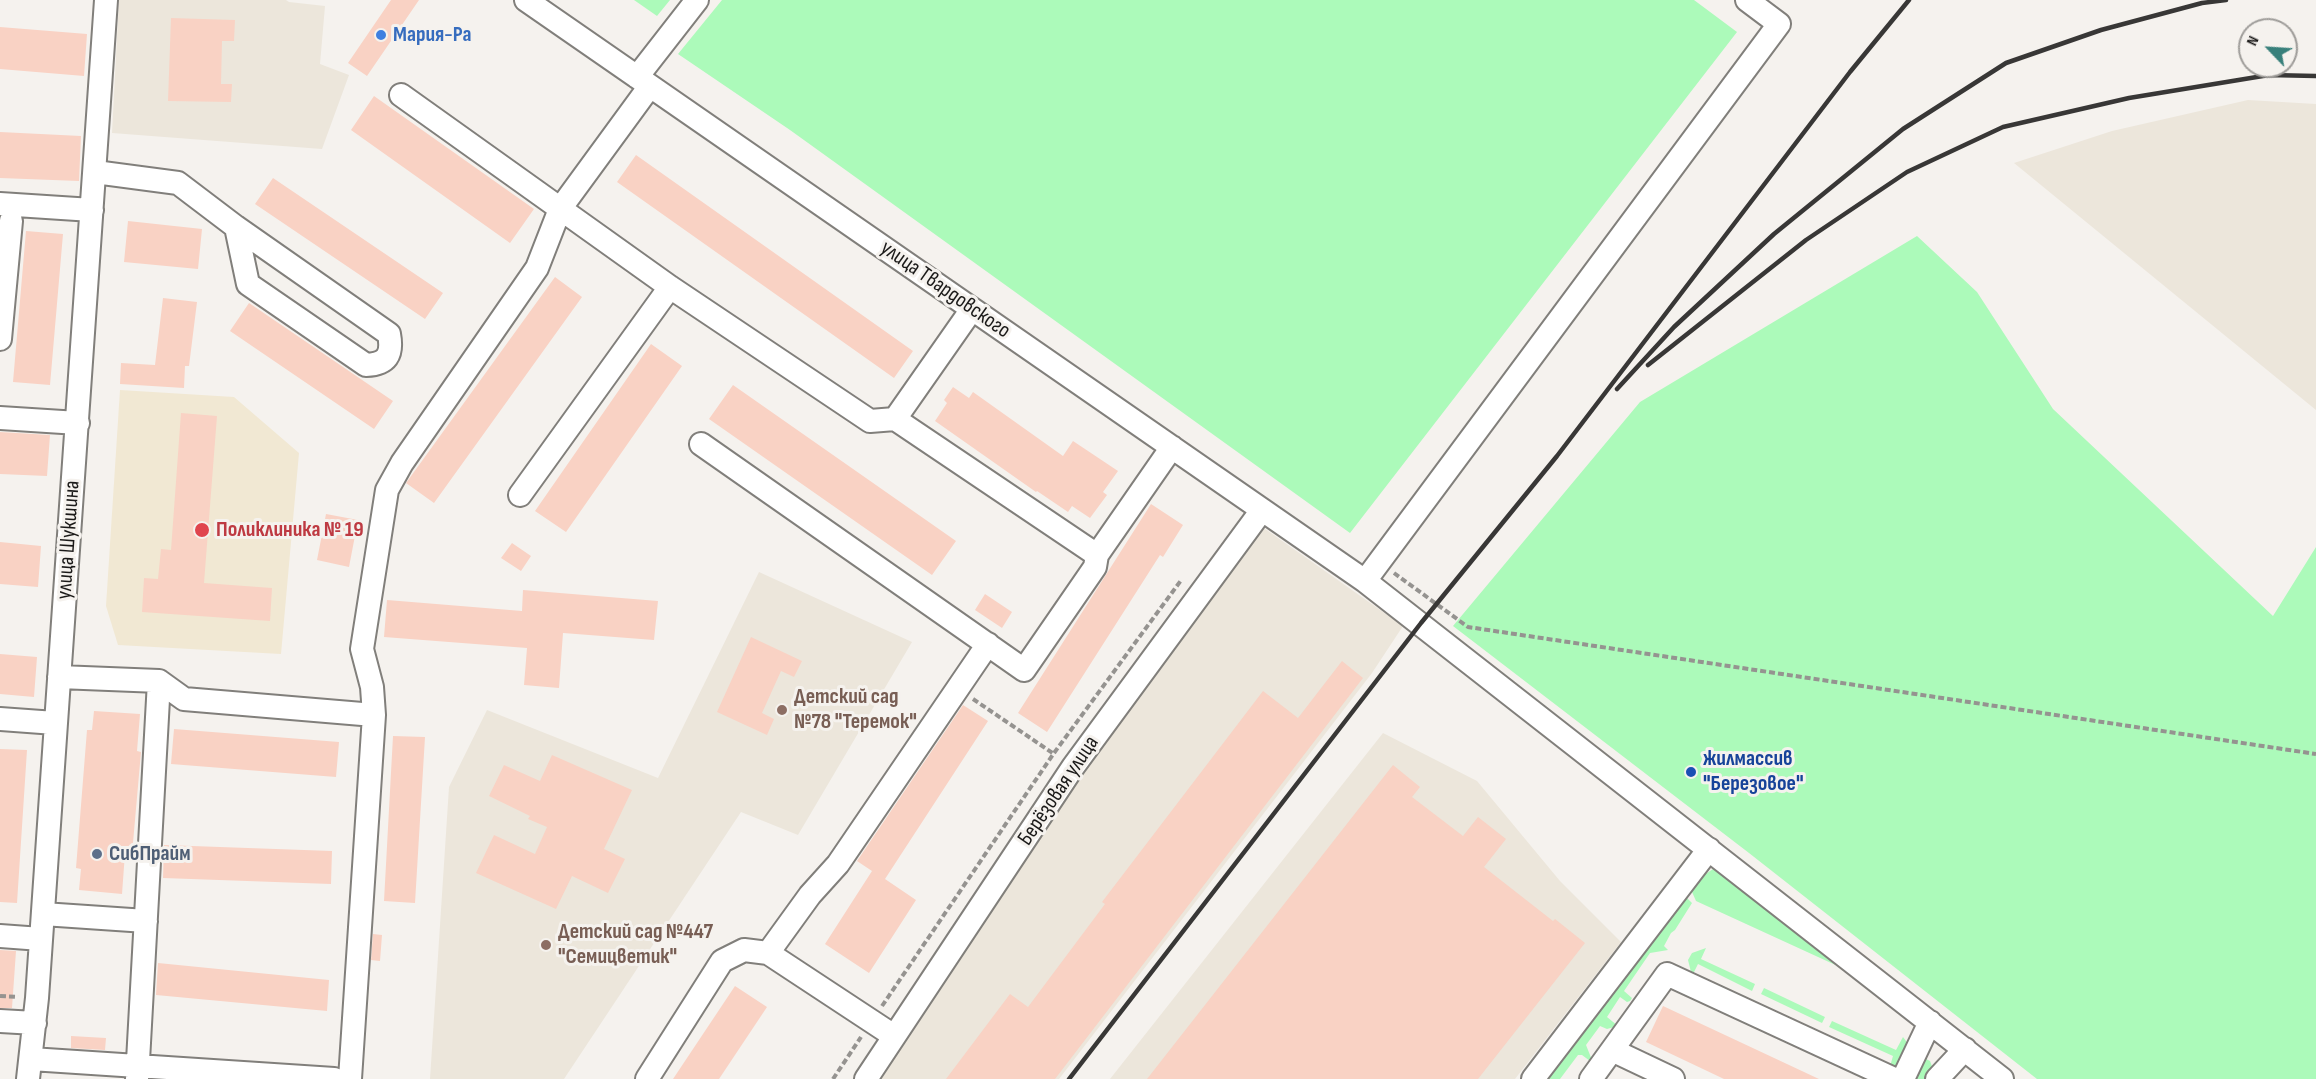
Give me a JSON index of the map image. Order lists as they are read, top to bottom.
{
  "streets": {
    "street": ["улица Твардовского", "улица Шукшина", "Берёзовая улица"]
  },
  "crossings": [
    ["улица Твардовского", "Берёзовая улица"]
  ],
  "places": [
    "Мария-Ра",
    "Поликлиника № 19",
    "Детский сад №78 \"Теремок\"",
    "жилмассив \"Березовое\"",
    "СибПрайм",
    "Детский сад №447 \"Семицветик\""
  ],
  "north": "top left"
}
